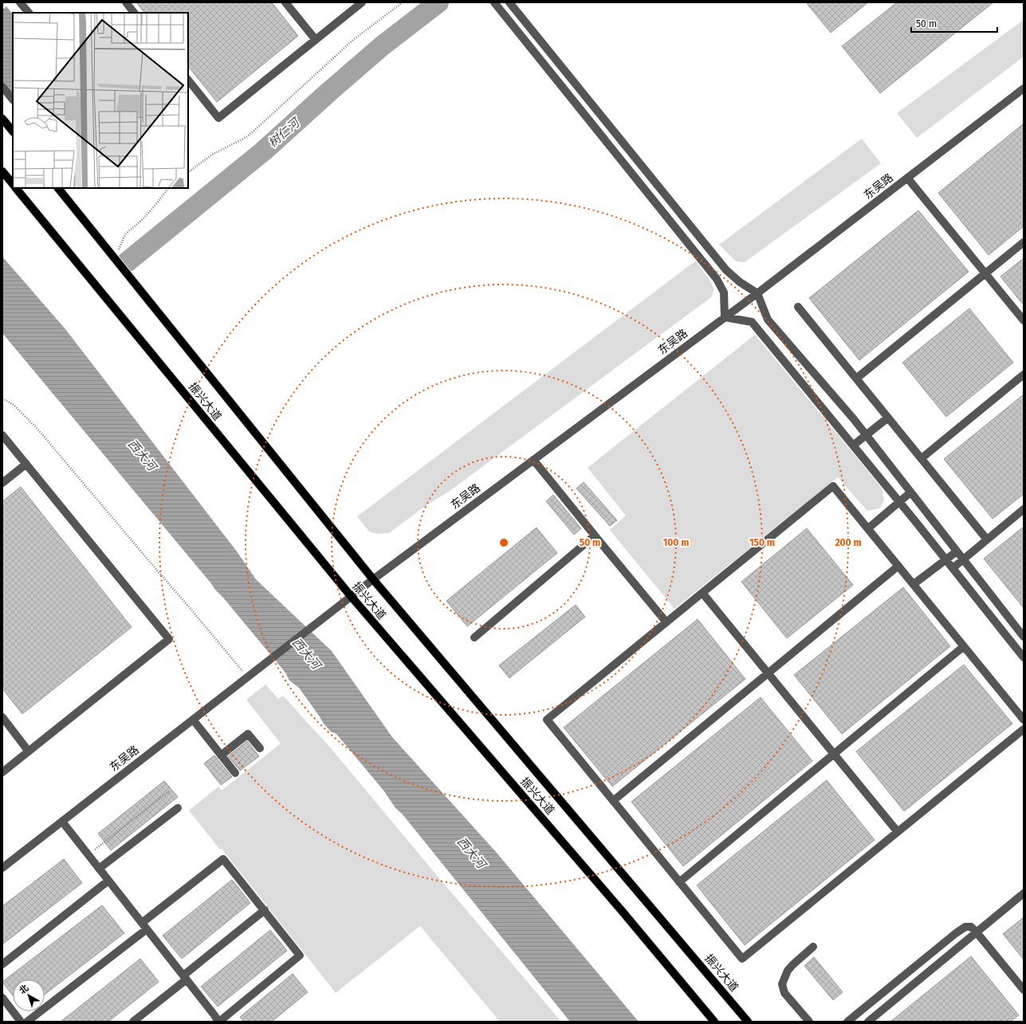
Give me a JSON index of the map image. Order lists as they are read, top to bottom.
{
  "streets": {
    "main road": ["振兴大道"],
    "street": ["东吴路"]
  },
  "crossings": [
    ["东吴路", "振兴大道"]
  ],
  "water": ["树仁河", "西大河"],
  "scale_bar": "50 m",
  "north": "top left",
  "rings": [
    "50 m",
    "100 m",
    "150 m",
    "200 m"
  ]
}
